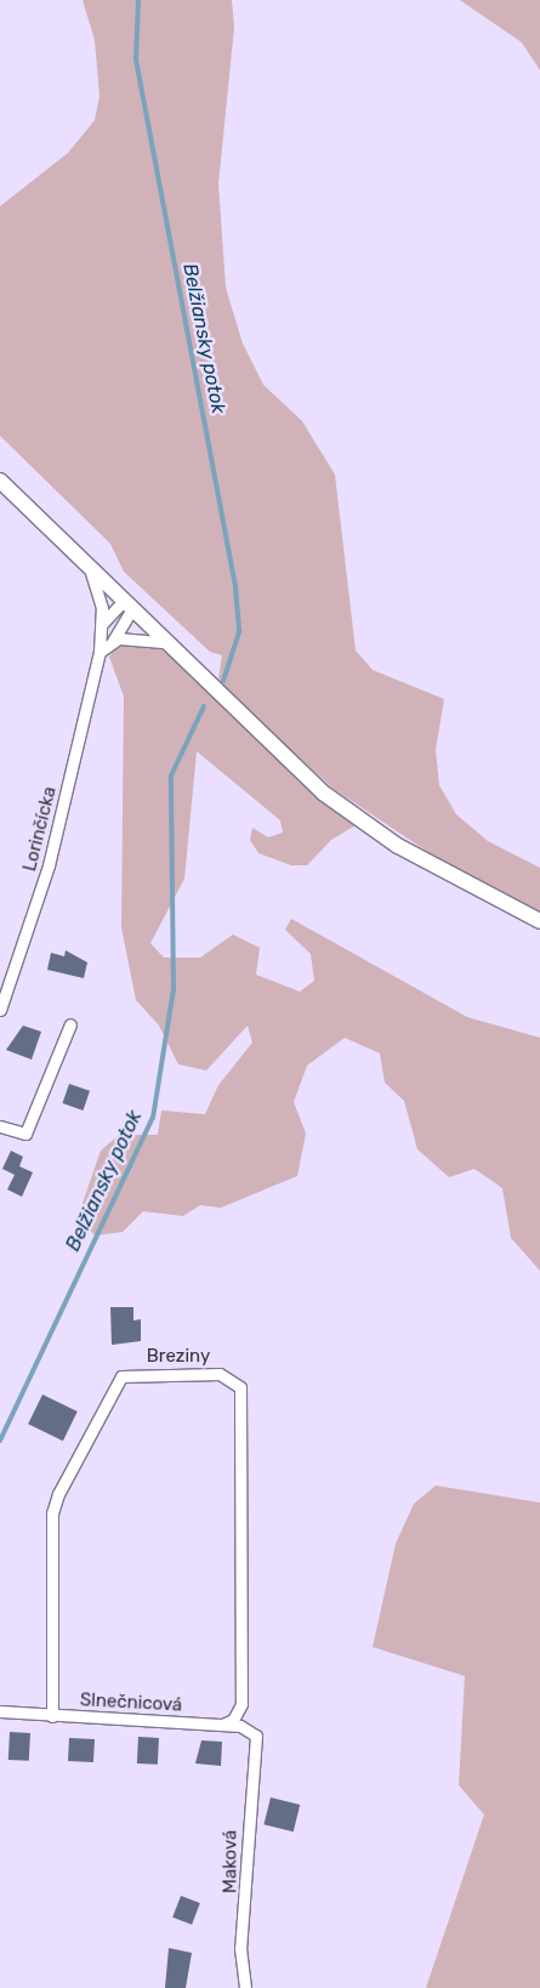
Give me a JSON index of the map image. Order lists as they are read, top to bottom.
{
  "streets": {
    "street": [
      "Lorinčícka",
      "Breziny",
      "Slnečnicová",
      "Maková"
    ]
  },
  "crossings": [
    ["Breziny", "Slnečnicová"],
    ["Slnečnicová", "Maková"]
  ],
  "water": ["Belžiansky potok"]
}
